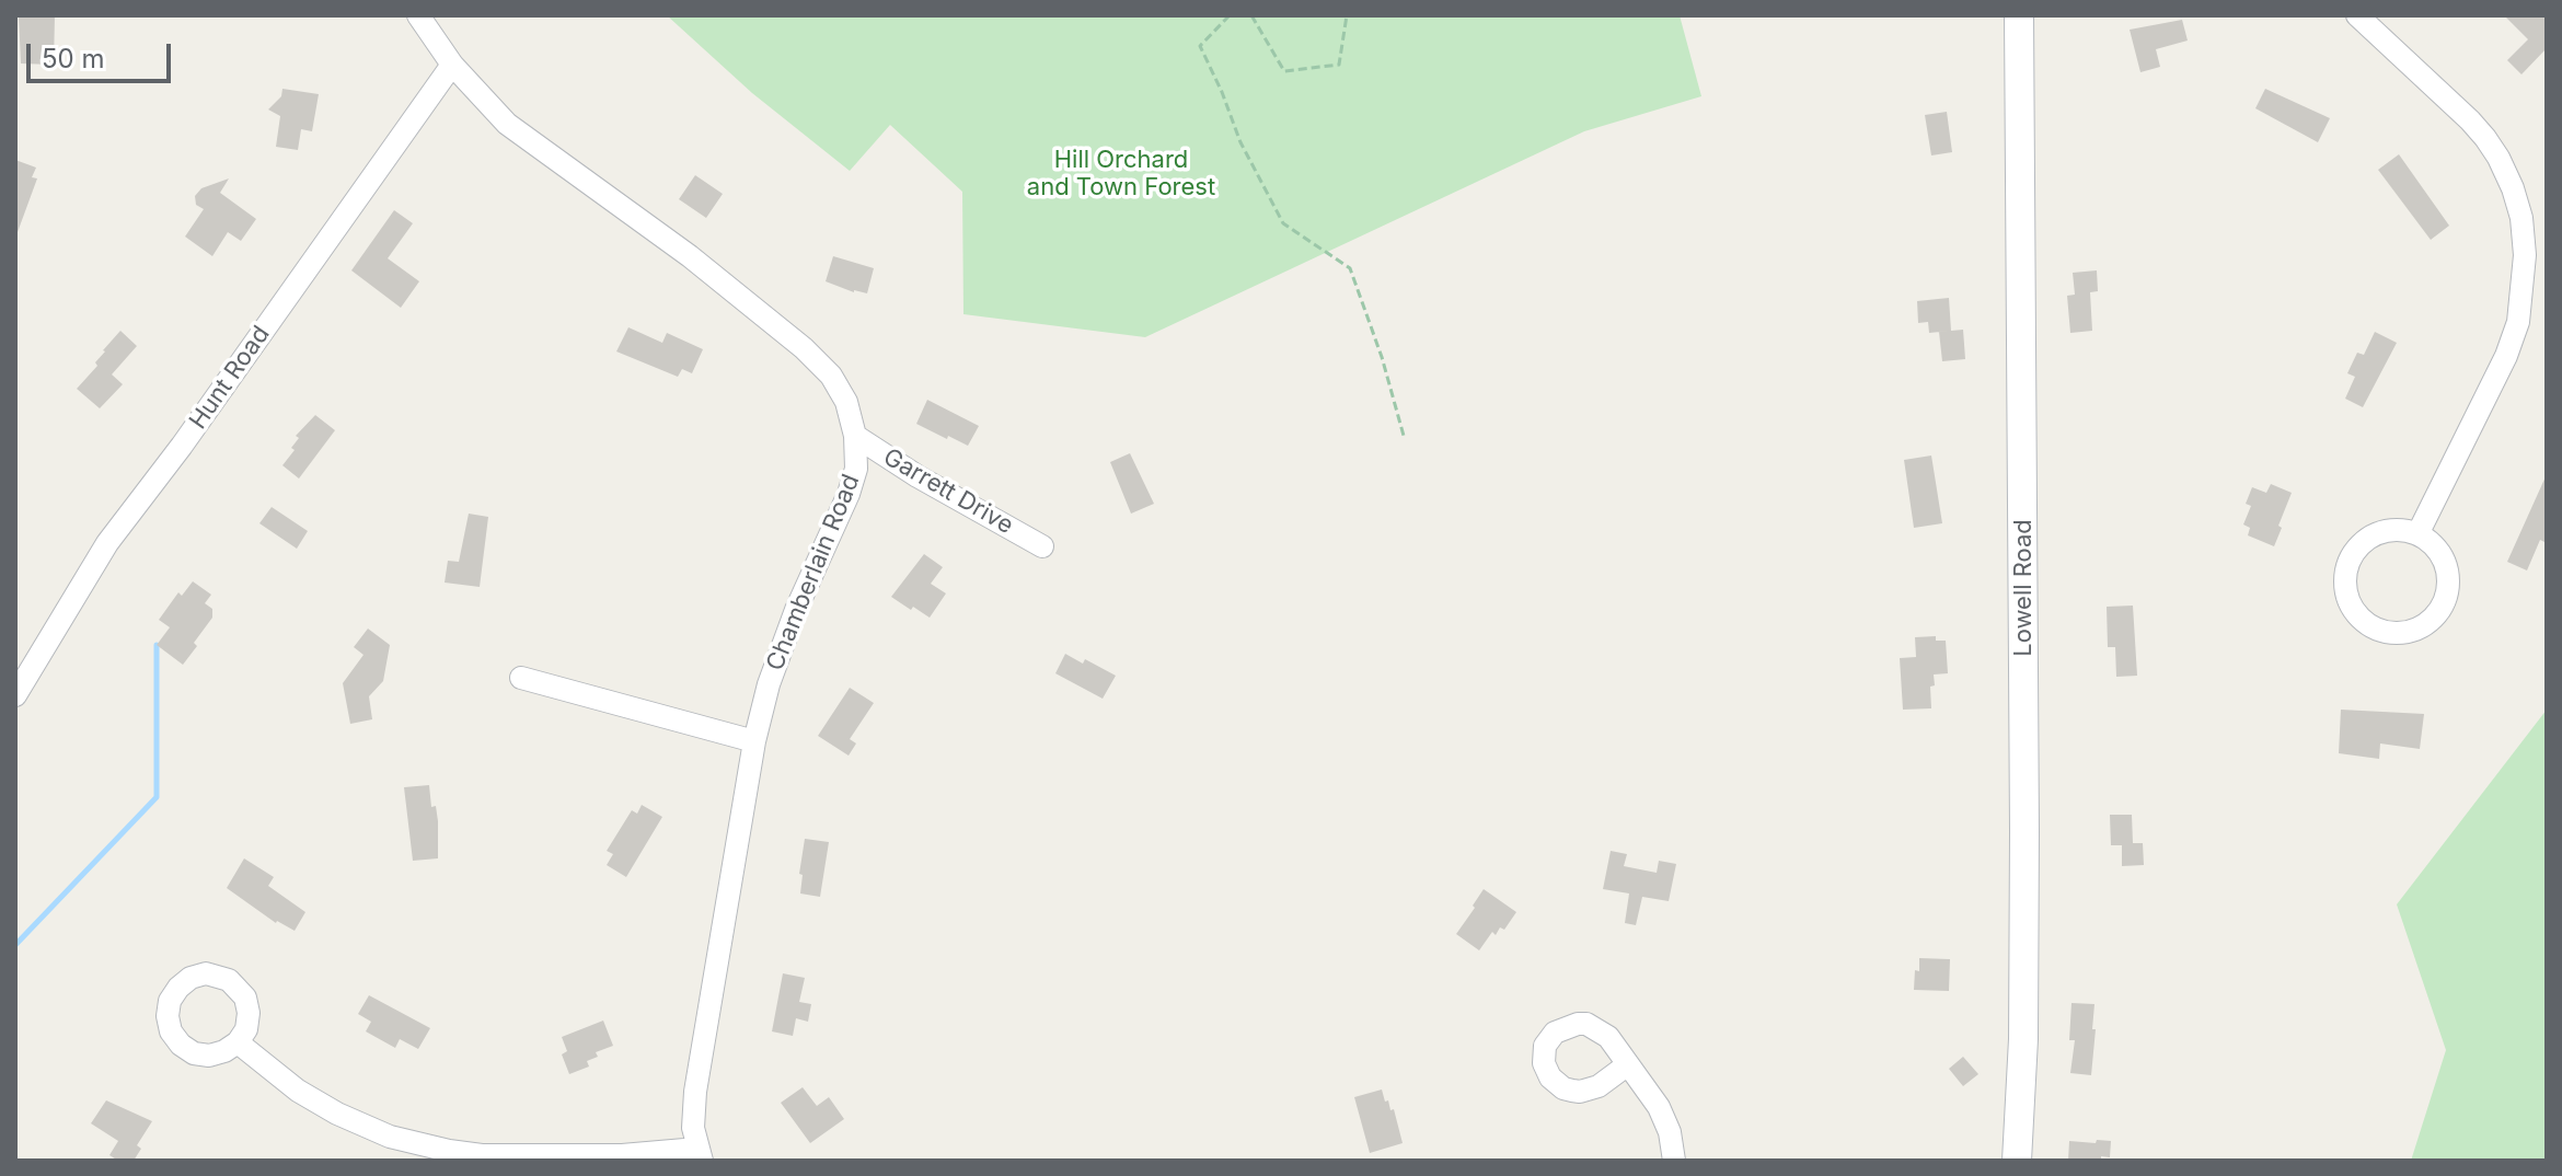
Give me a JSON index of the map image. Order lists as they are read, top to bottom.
{
  "streets": {
    "street": [
      "Hunt Road",
      "Garrett Drive",
      "Chamberlain Road",
      "Lowell Road"
    ]
  },
  "crossings": [
    ["Hunt Road", "Chamberlain Road"],
    ["Garrett Drive", "Chamberlain Road"]
  ],
  "parks": ["Hill Orchard and Town Forest"],
  "scale_bar": "50 m"
}
